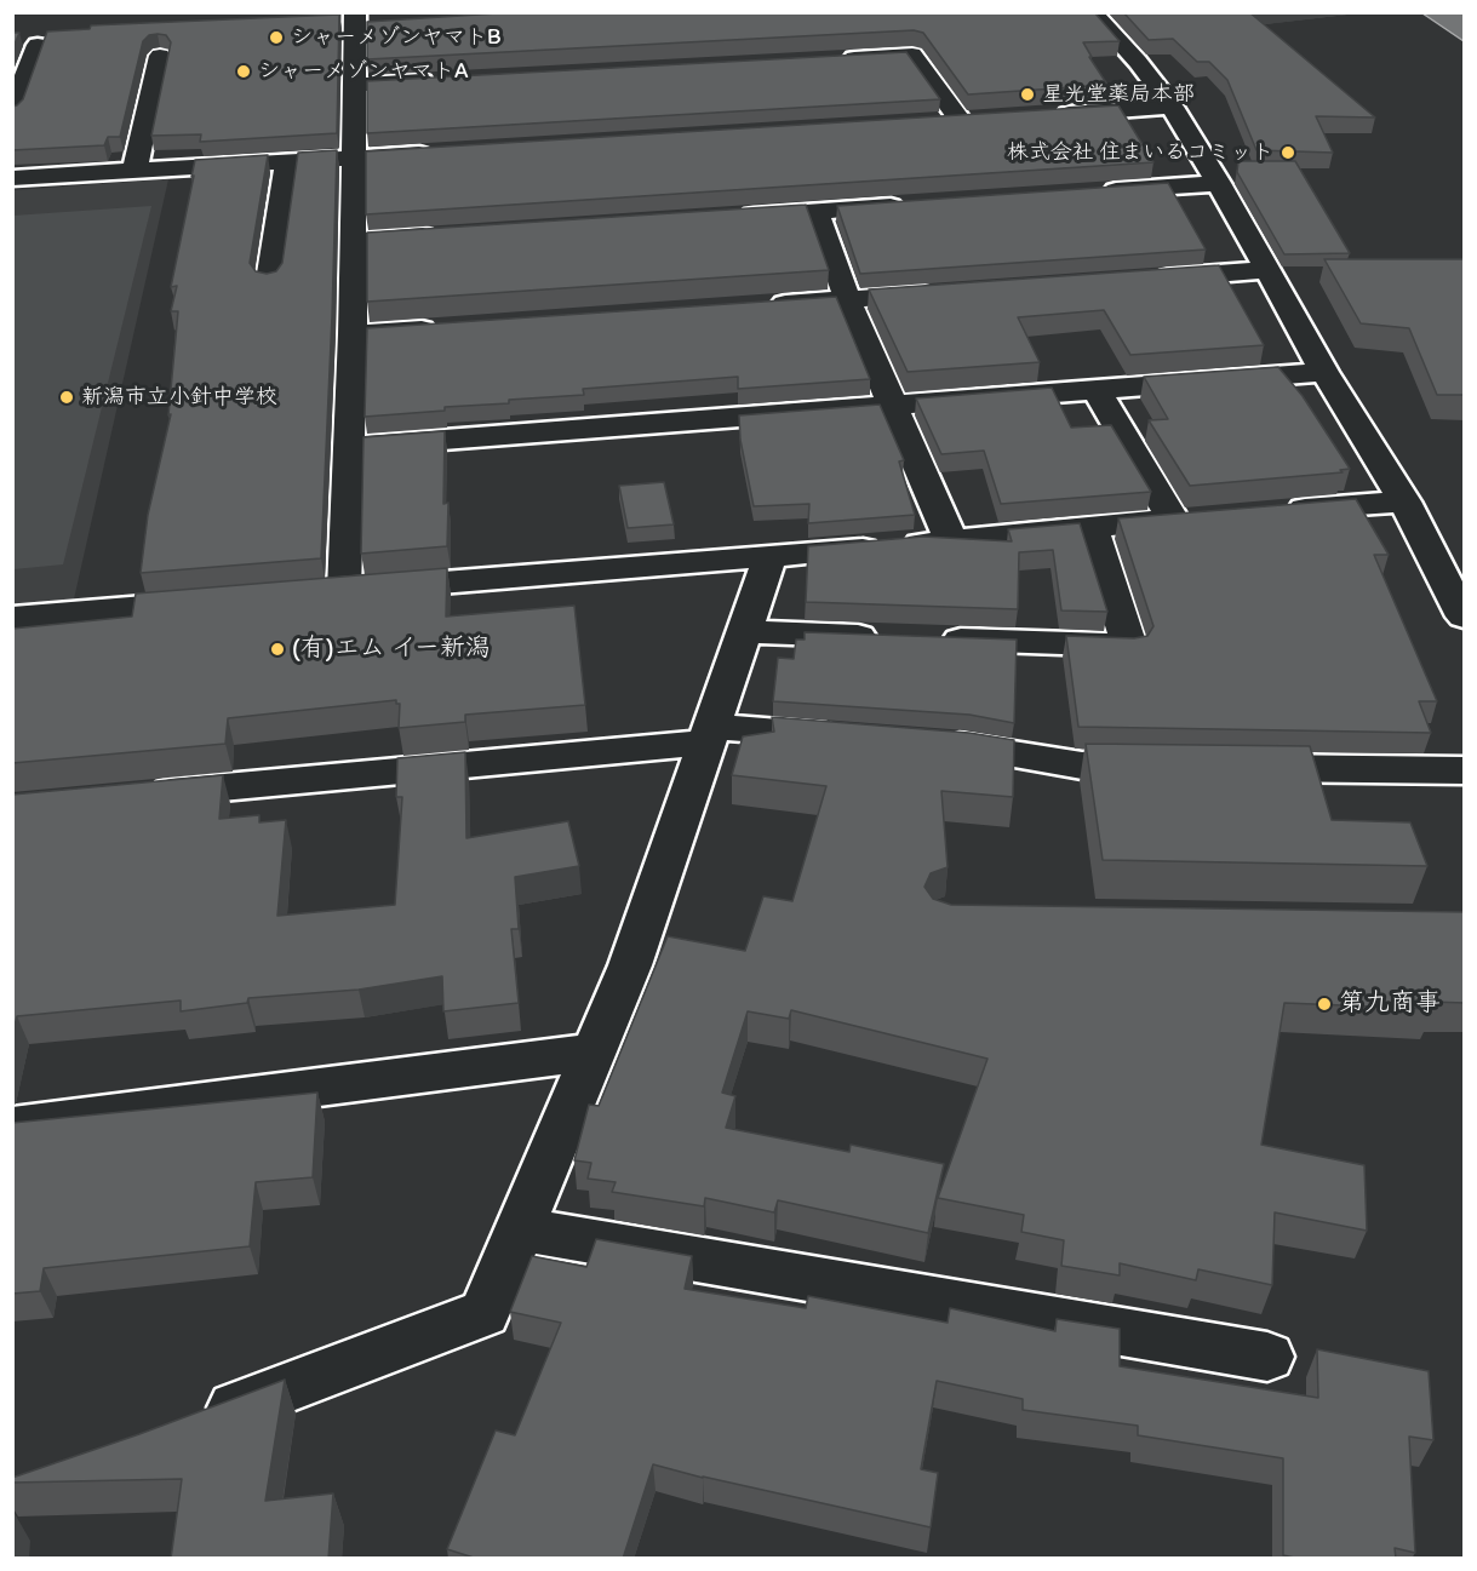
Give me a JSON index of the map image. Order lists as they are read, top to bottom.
{
  "places": [
    "シャーメゾンヤマトB",
    "シャーメゾンヤマトA",
    "星光堂薬局本部",
    "株式会社 住まいるコミット",
    "新潟市立小針中学校",
    "(有)エム イー新潟",
    "第九商事"
  ]
}
